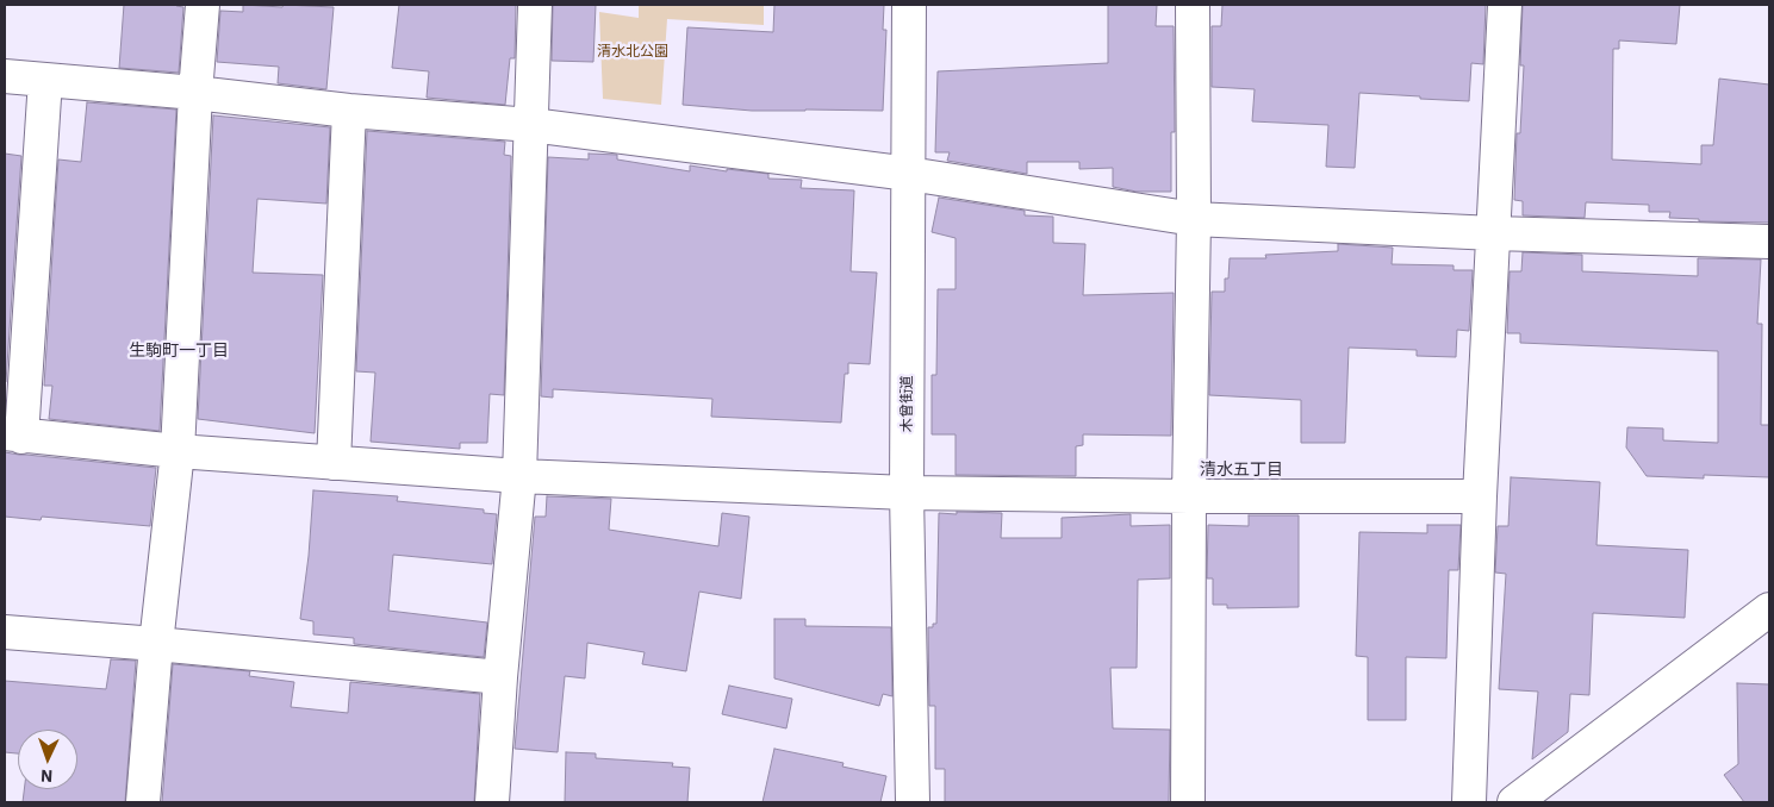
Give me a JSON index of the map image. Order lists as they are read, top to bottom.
{
  "streets": {
    "street": ["木曾街道"]
  },
  "districts": ["生駒町一丁目", "清水五丁目"],
  "parks": ["清水北公園"],
  "north": "bottom"
}
